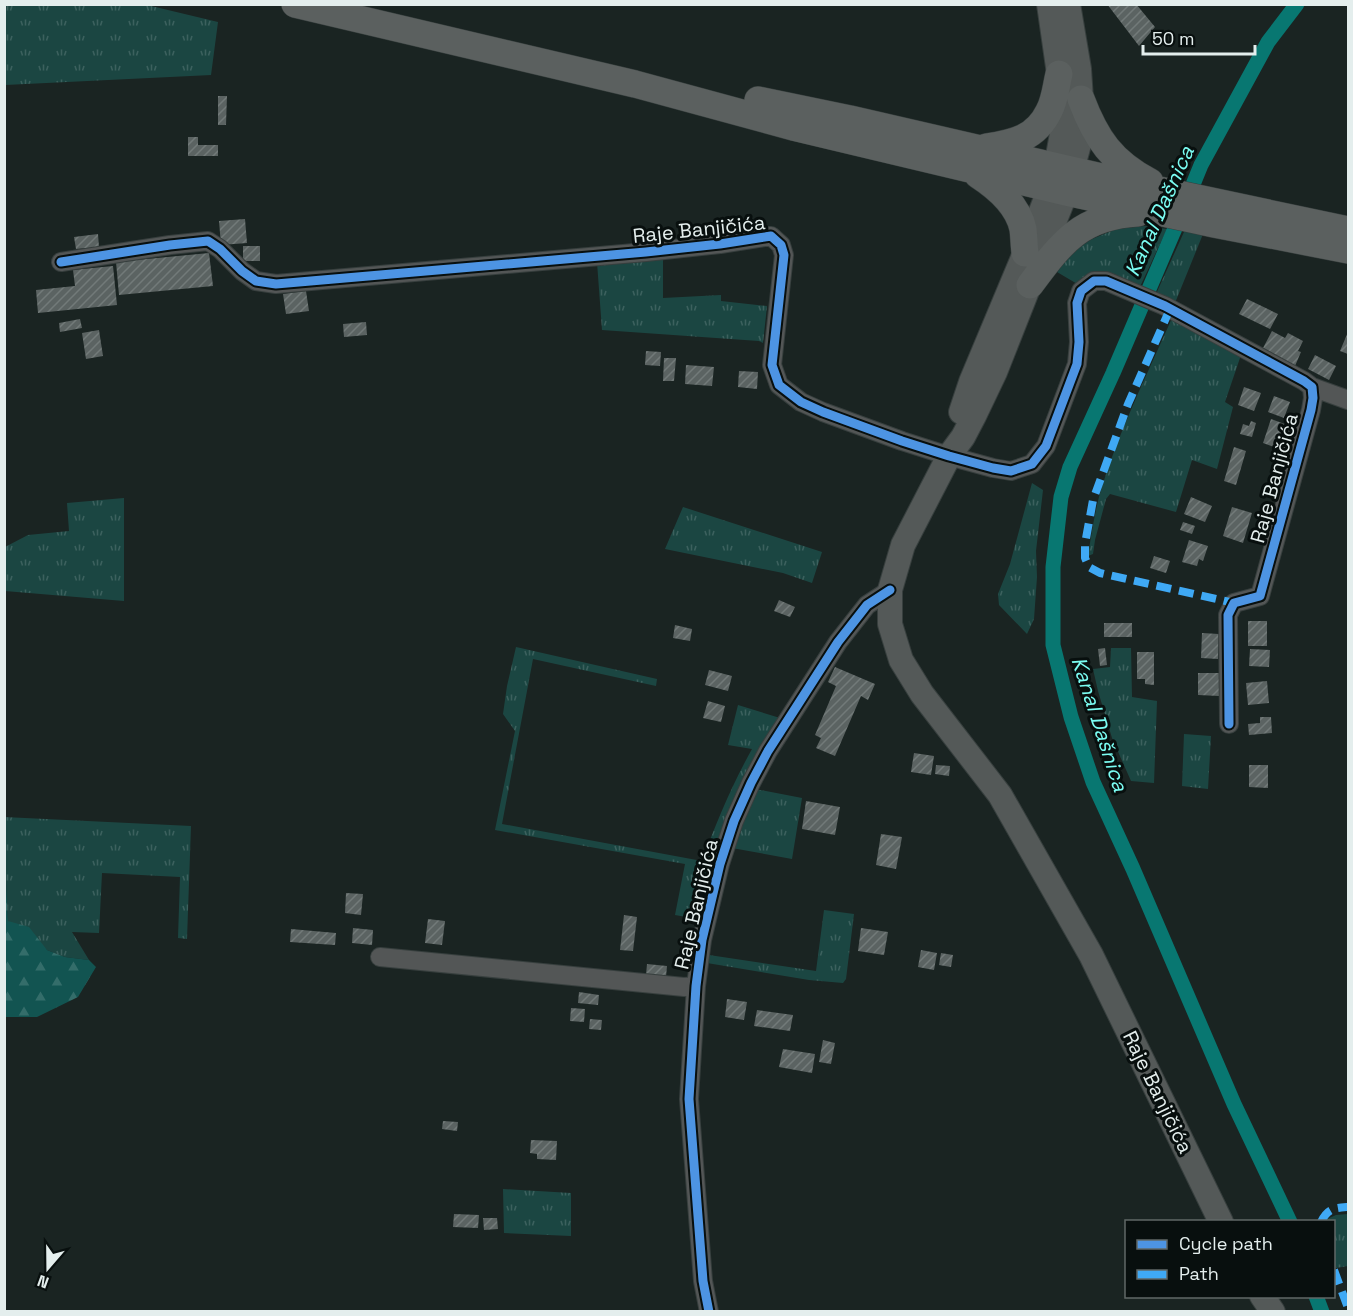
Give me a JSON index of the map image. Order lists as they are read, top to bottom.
{
  "streets": {
    "main road": ["Raje Banjičića"]
  },
  "water": ["Kanal Dašnica"],
  "legend": ["Cycle path", "Path"],
  "scale_bar": "50 m",
  "north": "bottom"
}
